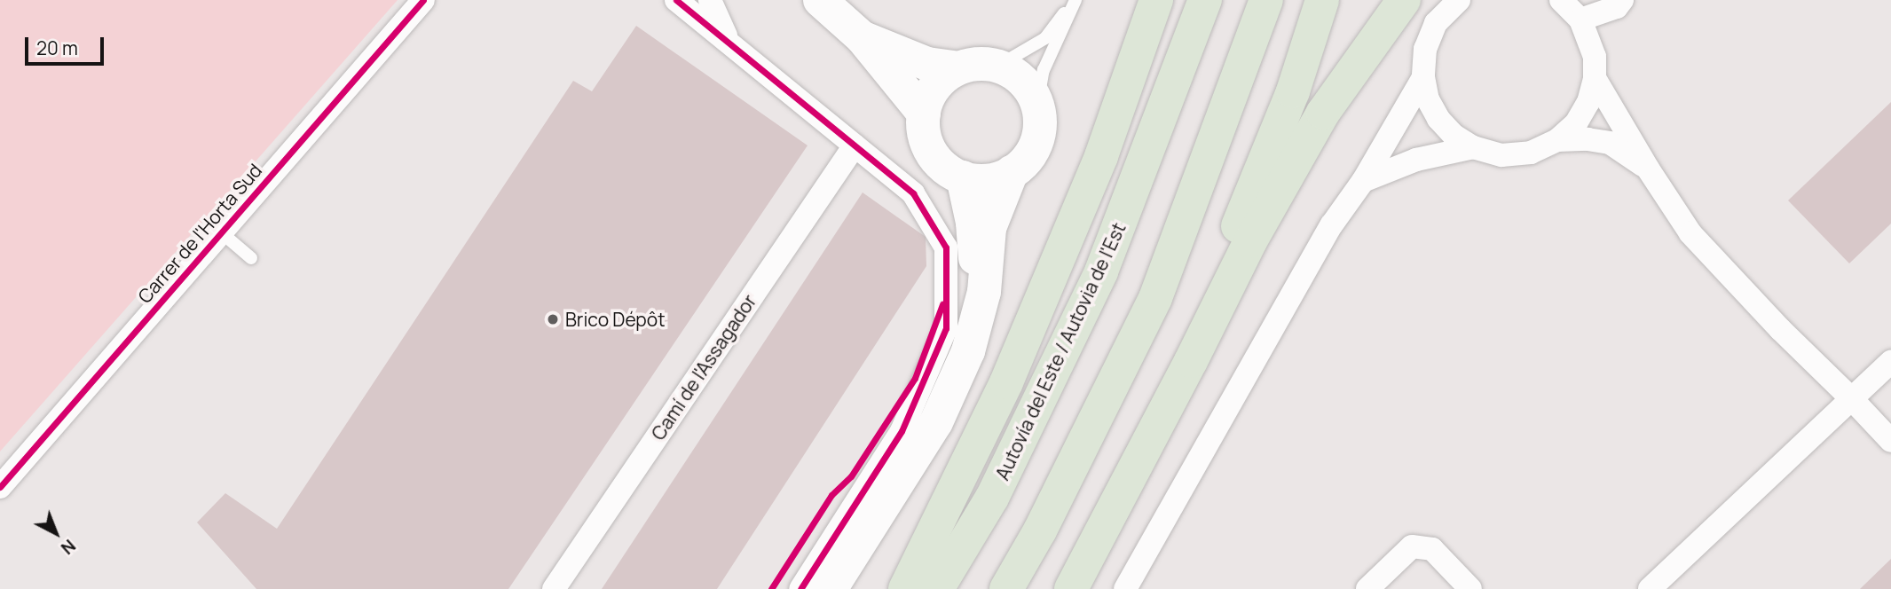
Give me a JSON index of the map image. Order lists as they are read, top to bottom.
{
  "streets": {
    "highway": ["Autovía del Este / Autovia de l'Est"],
    "street": ["Carrer de l'Horta Sud", "Camí de l'Assagador"]
  },
  "places": ["Brico Dépôt"],
  "scale_bar": "20 m",
  "north": "bottom right"
}
